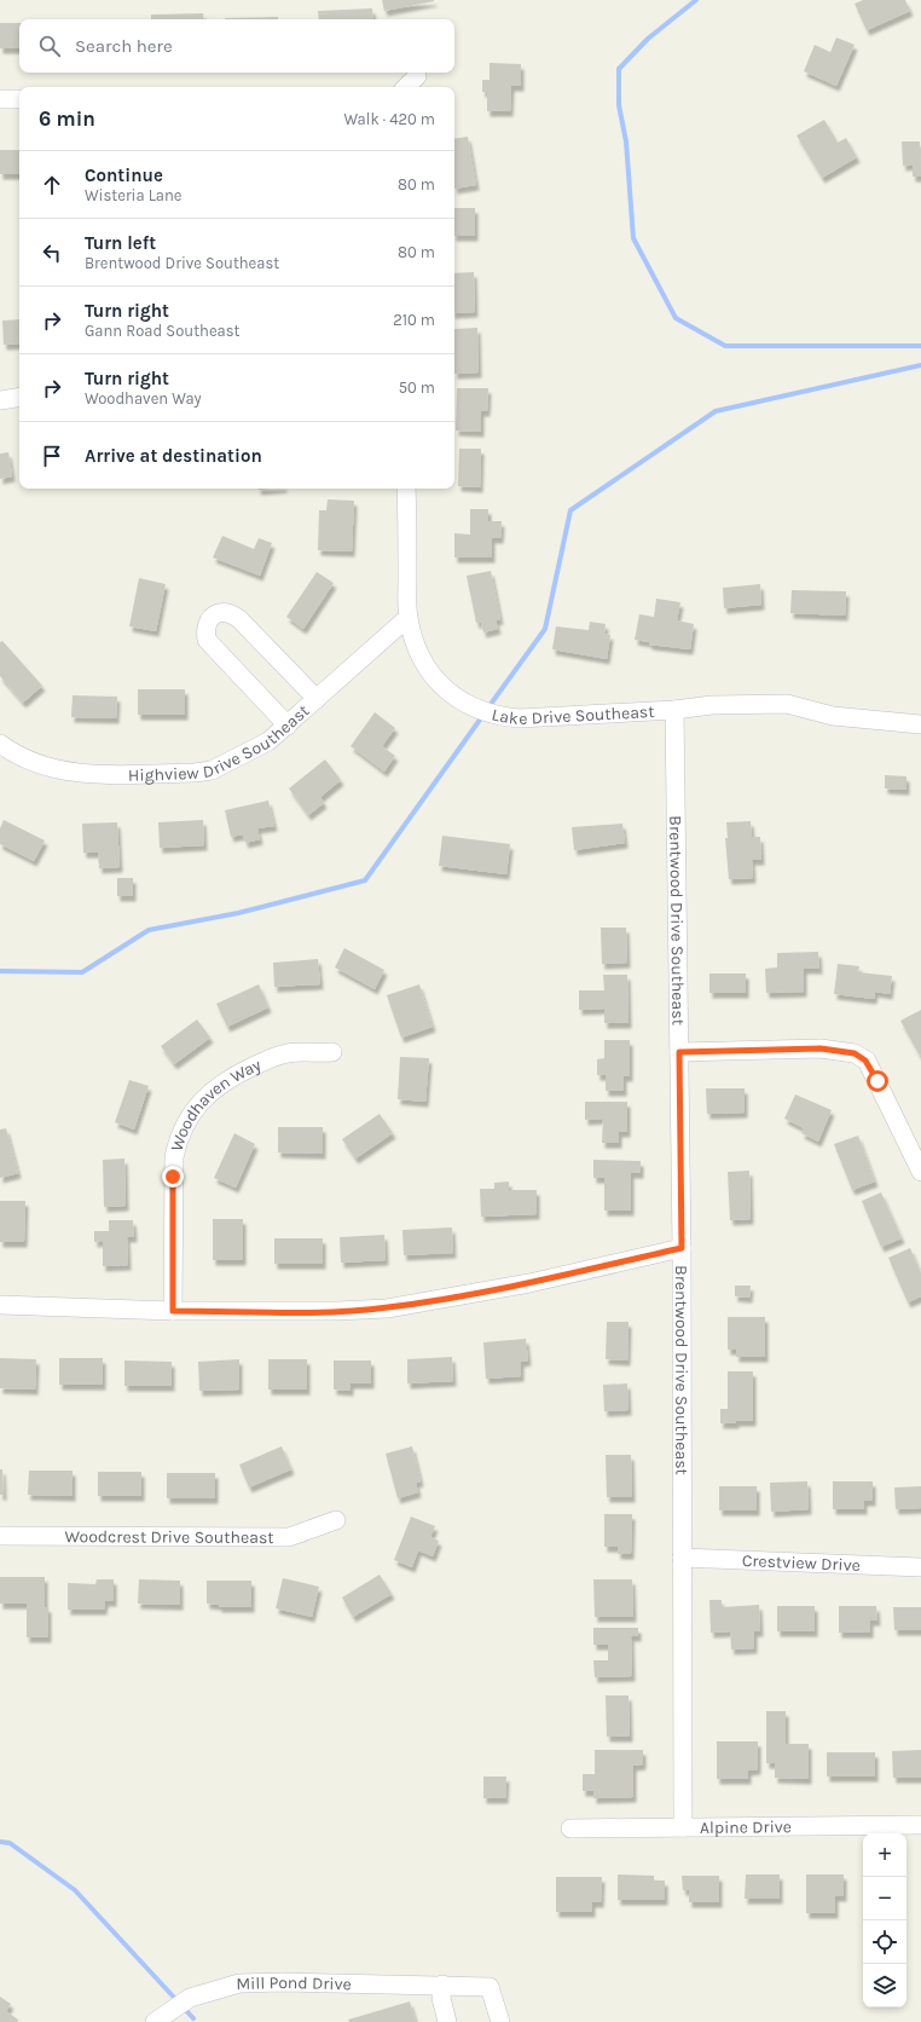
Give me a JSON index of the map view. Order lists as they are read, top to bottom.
{
  "streets": {
    "street": [
      "Lake Drive Southeast",
      "Highview Drive Southeast",
      "Brentwood Drive Southeast",
      "Woodhaven Way",
      "Woodcrest Drive Southeast",
      "Crestview Drive",
      "Alpine Drive",
      "Mill Pond Drive"
    ]
  },
  "crossings": [
    ["Lake Drive Southeast", "Highview Drive Southeast"],
    ["Lake Drive Southeast", "Brentwood Drive Southeast"],
    ["Brentwood Drive Southeast", "Crestview Drive"],
    ["Brentwood Drive Southeast", "Alpine Drive"]
  ],
  "page": {
    "search": "Search here",
    "heading": ["6 min", "Walk · 420 m"],
    "list": [
      ["Continue", "Wisteria Lane", "80 m"],
      ["Turn left", "Brentwood Drive Southeast", "80 m"],
      ["Turn right", "Gann Road Southeast", "210 m"],
      ["Turn right", "Woodhaven Way", "50 m"],
      "Arrive at destination"
    ],
    "map_buttons": ["+", "−"]
  }
}
